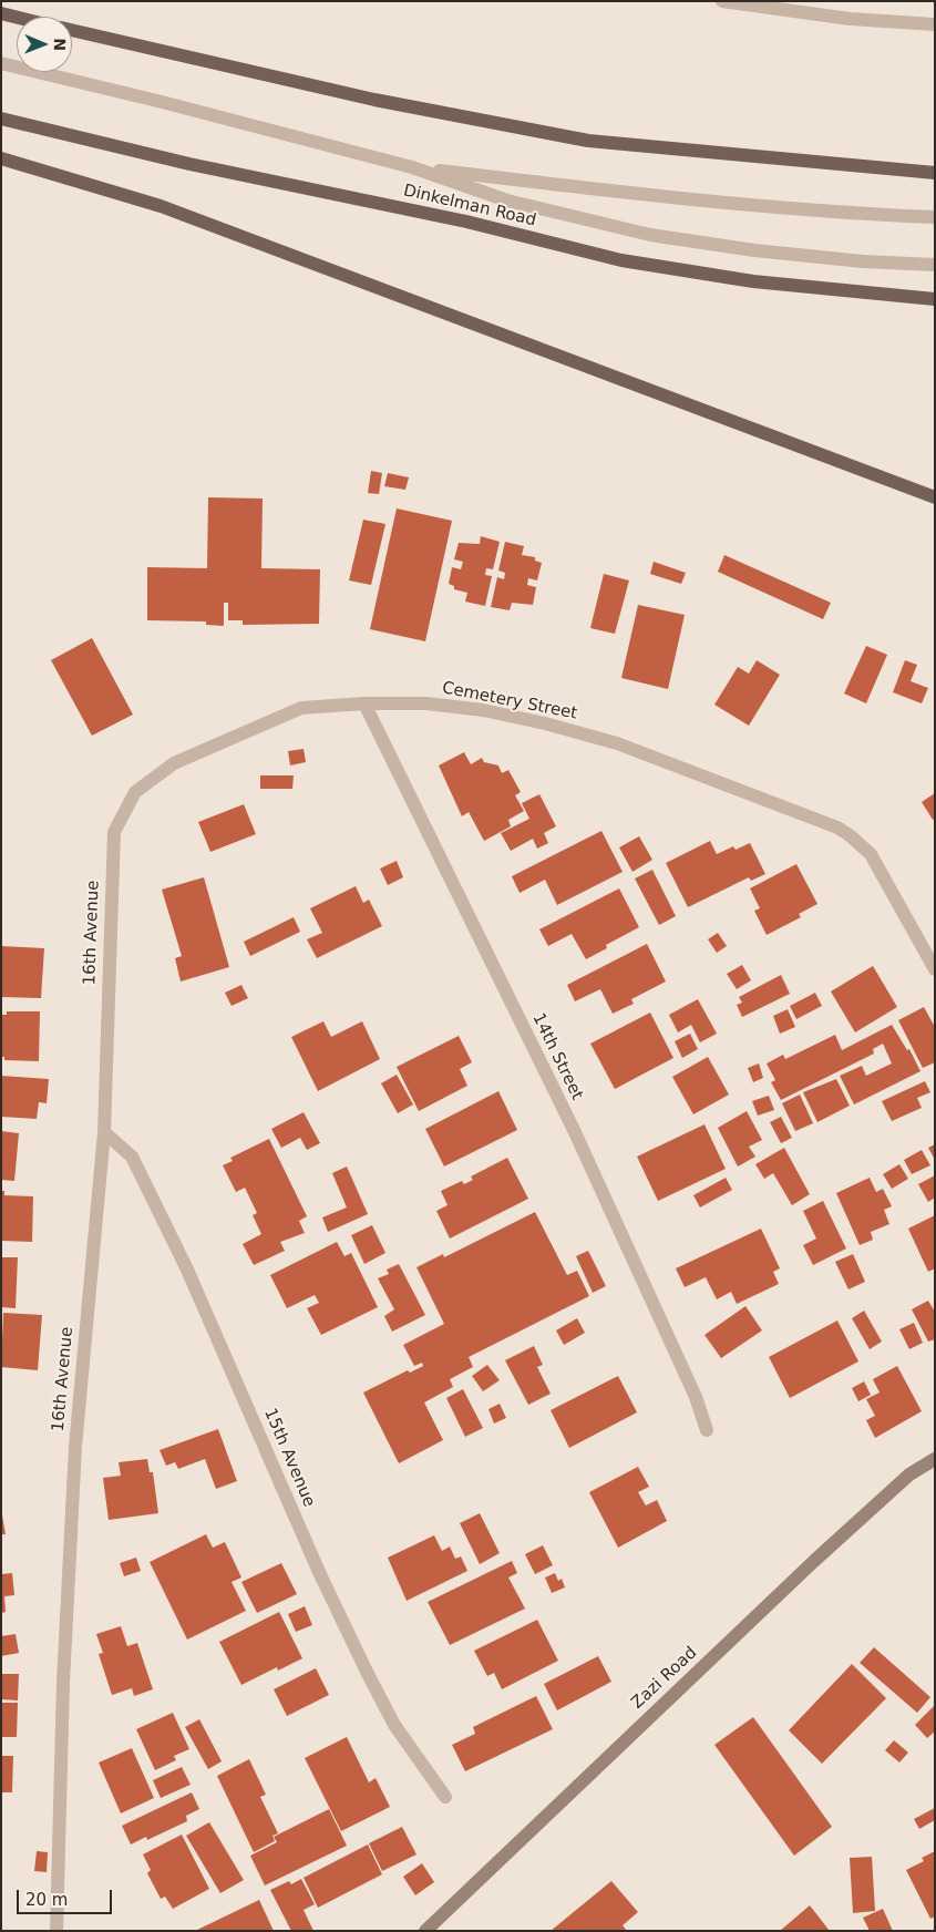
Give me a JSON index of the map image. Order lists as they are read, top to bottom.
{
  "streets": {
    "main road": ["Dinkelman Road"],
    "street": [
      "Cemetery Street",
      "16th Avenue",
      "14th Street",
      "15th Avenue",
      "Zazi Road"
    ]
  },
  "crossings": [
    ["Cemetery Street", "16th Avenue"],
    ["Cemetery Street", "14th Street"],
    ["16th Avenue", "15th Avenue"]
  ],
  "scale_bar": "20 m",
  "north": "right"
}
